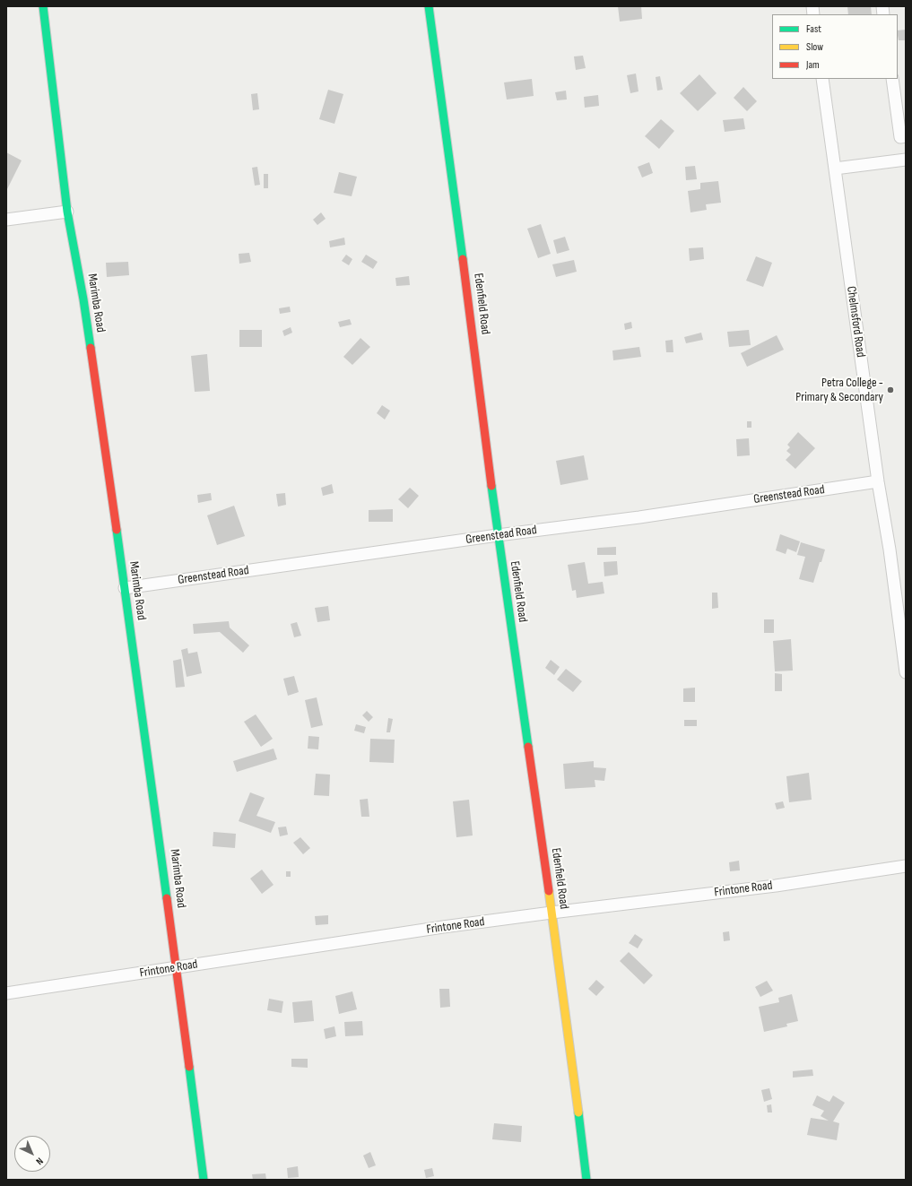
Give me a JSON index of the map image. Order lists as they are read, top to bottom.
{
  "streets": {
    "street": [
      "Marimba Road",
      "Edenfield Road",
      "Chelmsford Road",
      "Greenstead Road",
      "Frintone Road"
    ]
  },
  "crossings": [
    ["Marimba Road", "Greenstead Road"],
    ["Marimba Road", "Frintone Road"],
    ["Edenfield Road", "Greenstead Road"],
    ["Edenfield Road", "Frintone Road"],
    ["Chelmsford Road", "Greenstead Road"]
  ],
  "places": ["Petra College - Primary & Secondary"],
  "legend": ["Fast", "Slow", "Jam"],
  "north": "bottom right"
}
